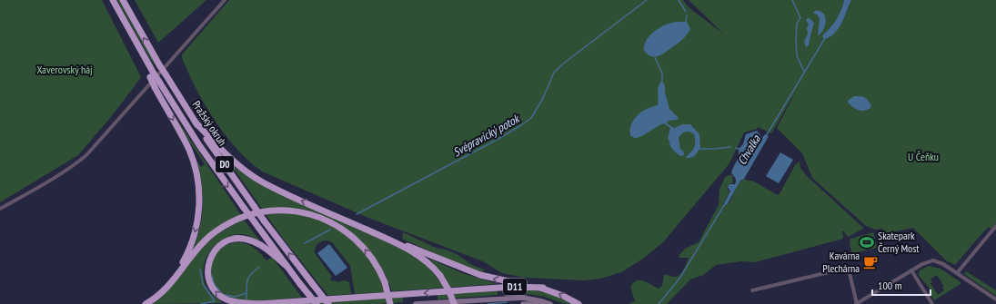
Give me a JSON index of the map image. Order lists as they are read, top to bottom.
{
  "streets": {
    "highway": ["Pražský okruh", "D0", "D11"]
  },
  "water": ["Svépravický potok", "Chvalka"],
  "parks": ["Xaverovský háj", "U Čeňku"],
  "places": {
    "sports": ["Skatepark Černý Most"],
    "cafe": ["Kavárna Plechárna"]
  },
  "scale_bar": "100 m"
}
